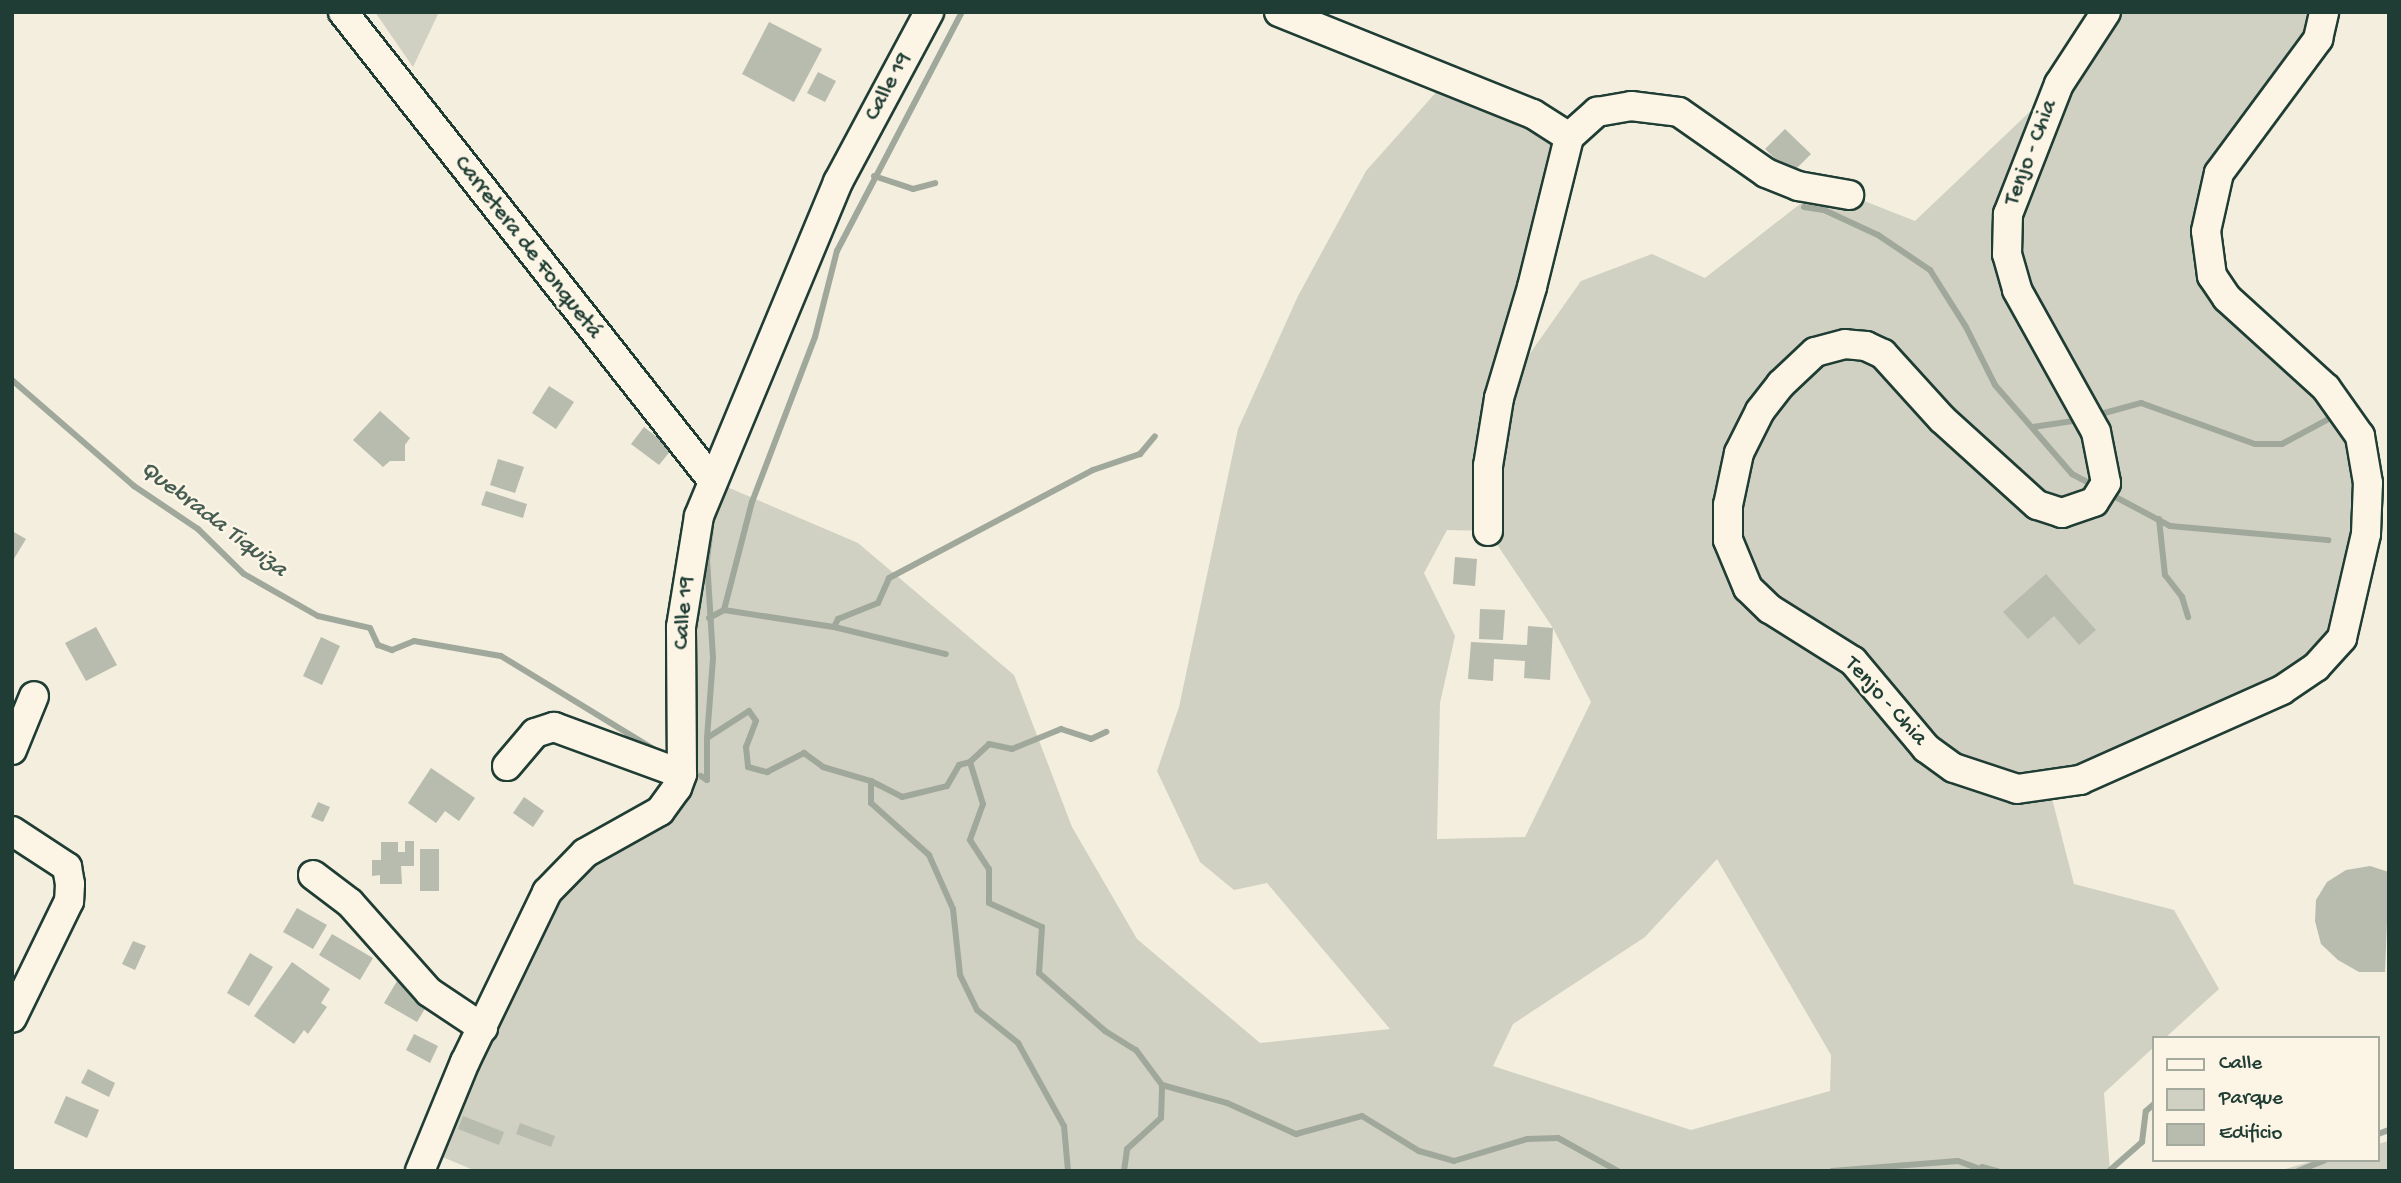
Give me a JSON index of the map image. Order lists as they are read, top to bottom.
{
  "streets": {
    "street": ["Calle 19", "Tenjo - Chia", "Carretera de Fonquetá"]
  },
  "crossings": [
    ["Calle 19", "Carretera de Fonquetá"]
  ],
  "water": ["Quebrada Tiquiza"],
  "legend": ["Calle", "Parque", "Edificio"]
}
